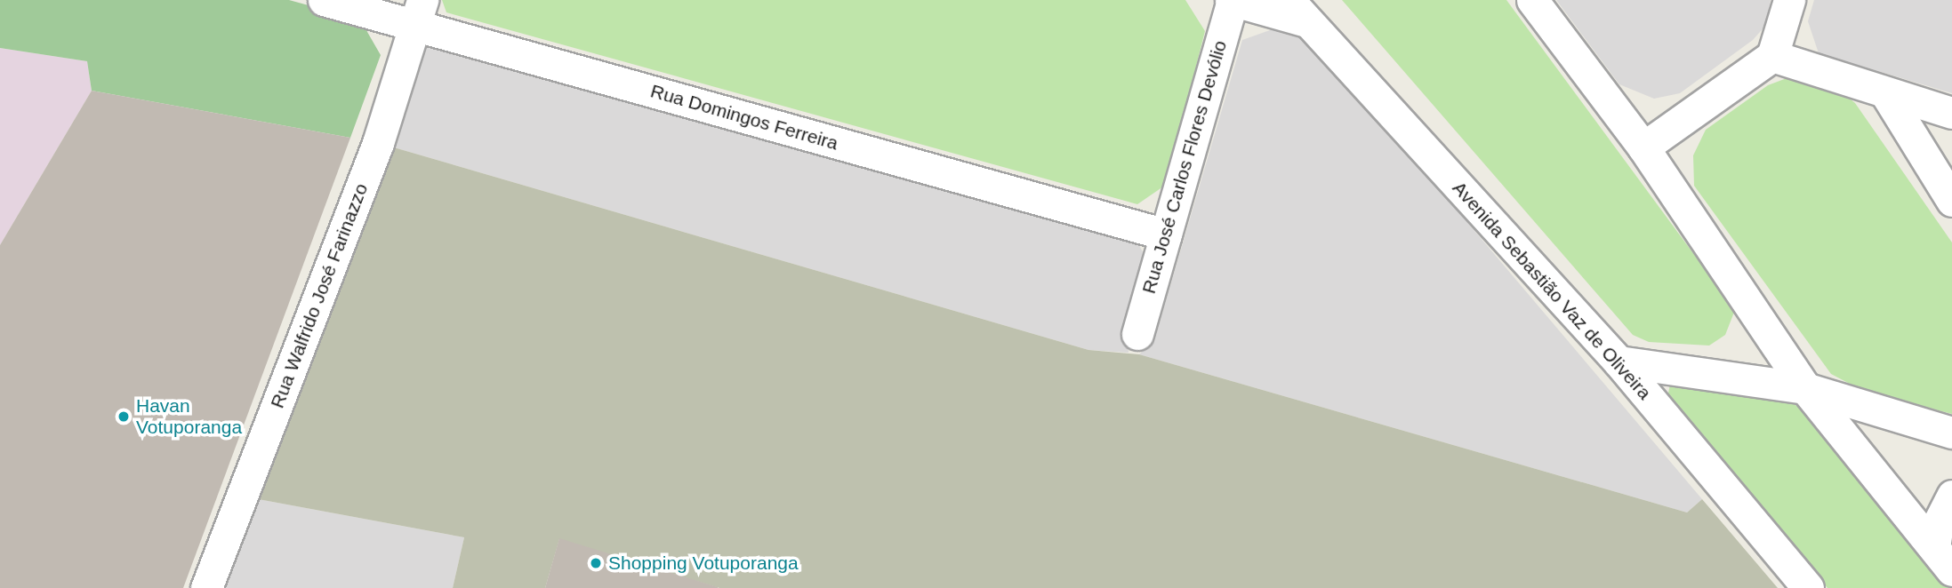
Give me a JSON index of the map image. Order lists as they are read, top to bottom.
{
  "streets": {
    "street": [
      "Rua Domingos Ferreira",
      "Rua José Carlos Flores Devólio",
      "Avenida Sebastião Vaz de Oliveira",
      "Rua Walfrido José Farinazzo"
    ]
  },
  "crossings": [
    ["Rua Domingos Ferreira", "Rua José Carlos Flores Devólio"],
    ["Rua Domingos Ferreira", "Rua Walfrido José Farinazzo"]
  ],
  "places": ["Havan Votuporanga", "Shopping Votuporanga"]
}
